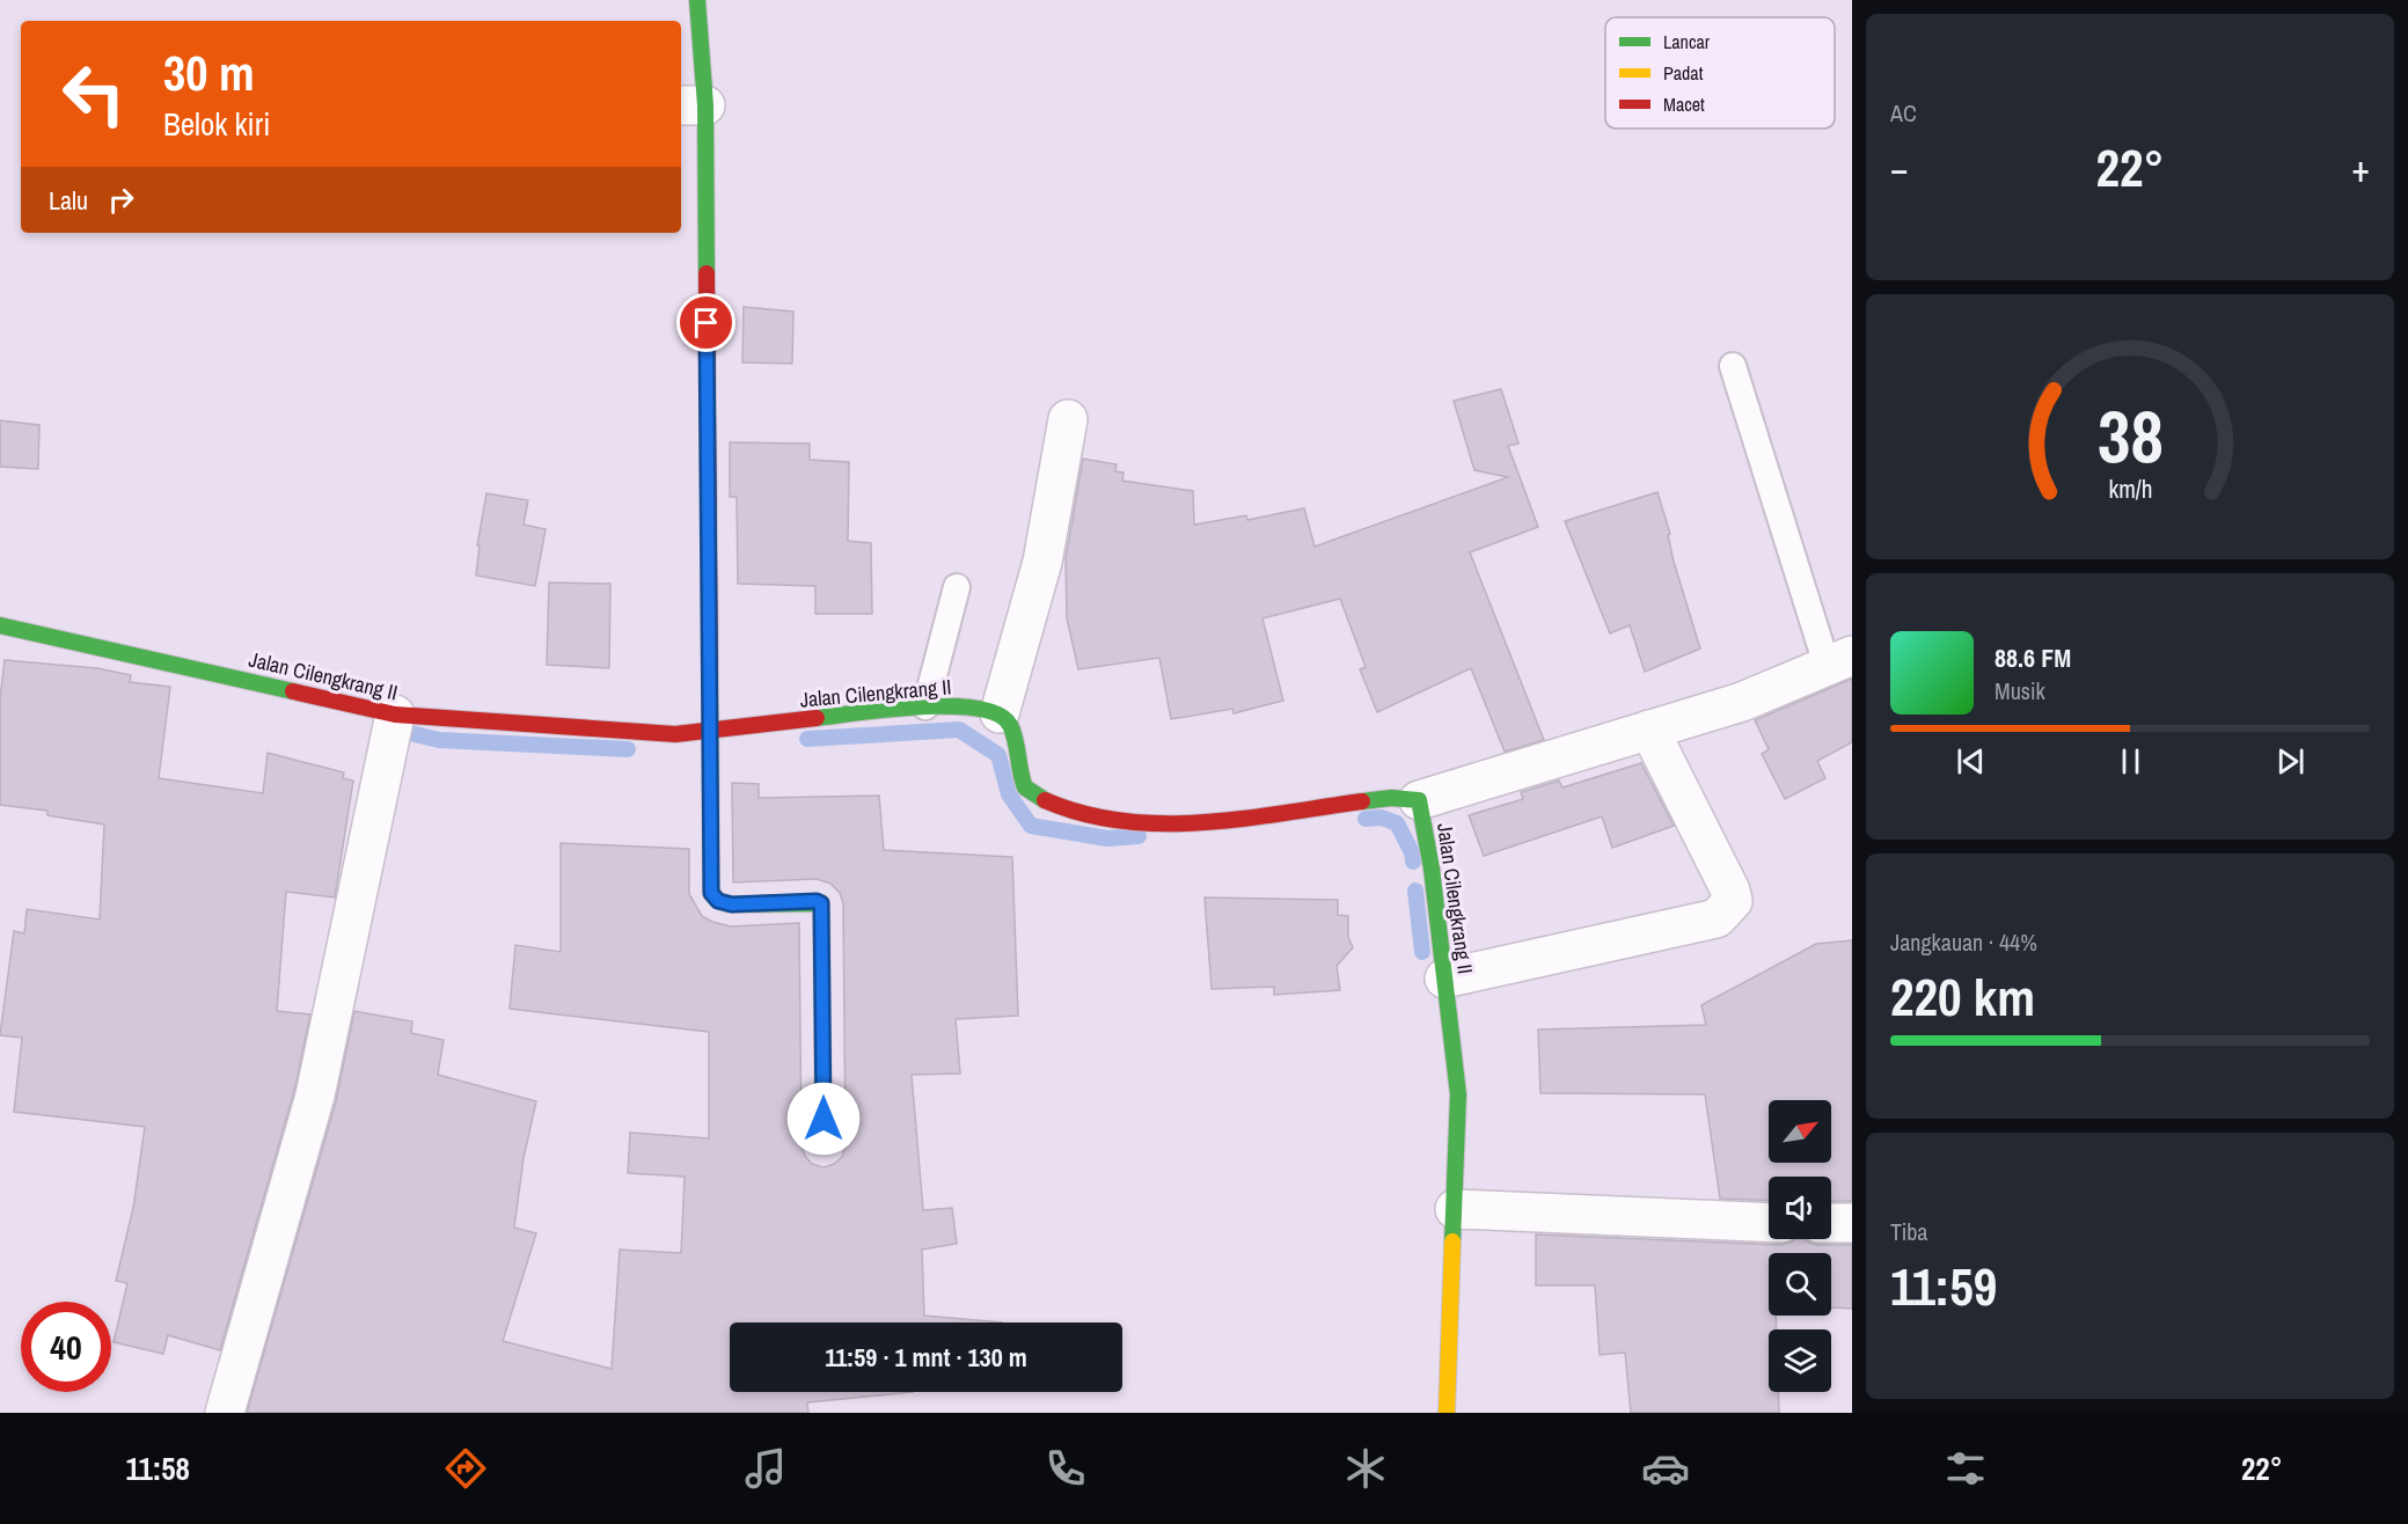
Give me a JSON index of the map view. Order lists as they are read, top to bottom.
{
  "streets": {
    "street": ["Jalan Cilengkrang II"]
  },
  "legend": ["Lancar", "Padat", "Macet"],
  "north": "top right",
  "page": {
    "tile": [
      "AC",
      ["Jangkauan · 44%", "220 km"],
      ["Tiba", "11:59"]
    ],
    "turn": ["30 m", "Belok kiri"],
    "heat": ["−", "22°", "+"],
    "then": "Lalu",
    "song": ["88.6 FM", "Musik"],
    "limit": "40",
    "trip": "11:59 · 1 mnt · 130 m",
    "tabs": ["11:58", "22°"],
    "gauge": ["38", "km/h"]
  }
}
